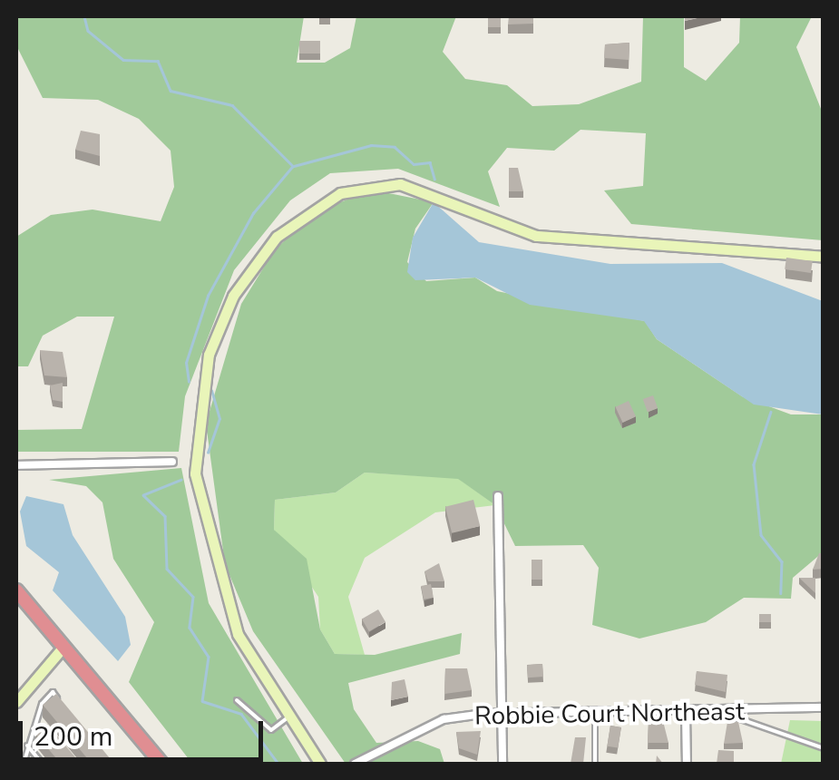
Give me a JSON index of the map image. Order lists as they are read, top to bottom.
{
  "streets": {
    "street": ["Robbie Court Northeast"]
  },
  "scale_bar": "200 m"
}
